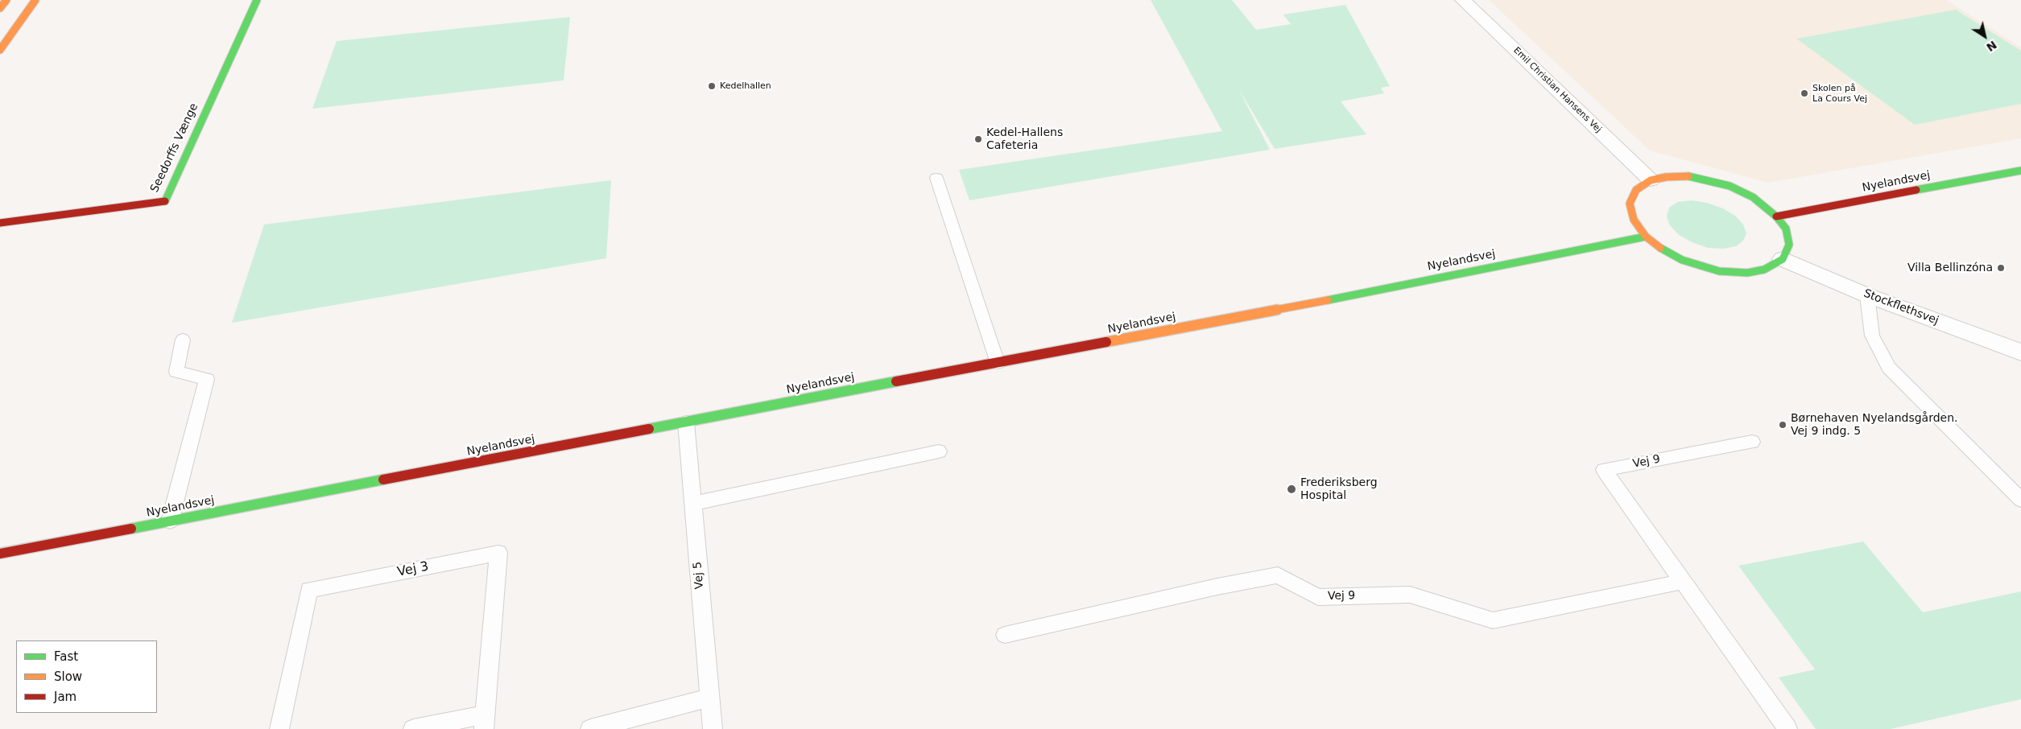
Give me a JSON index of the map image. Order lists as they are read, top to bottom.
{
  "streets": {
    "street": [
      "Emil Christian Hansens Vej",
      "Seedorffs Vænge",
      "Nyelandsvej",
      "Stockflethsvej"
    ],
    "lane": ["Vej 9", "Vej 3", "Vej 5"]
  },
  "crossings": [
    ["Nyelandsvej", "Vej 5"]
  ],
  "places": [
    "Kedelhallen",
    "Skolen på La Cours Vej",
    "Kedel-Hallens Cafeteria",
    "Villa Bellinzóna",
    "Børnehaven Nyelandsgården. Vej 9 indg. 5",
    "Frederiksberg Hospital"
  ],
  "legend": ["Fast", "Slow", "Jam"],
  "north": "bottom right"
}
